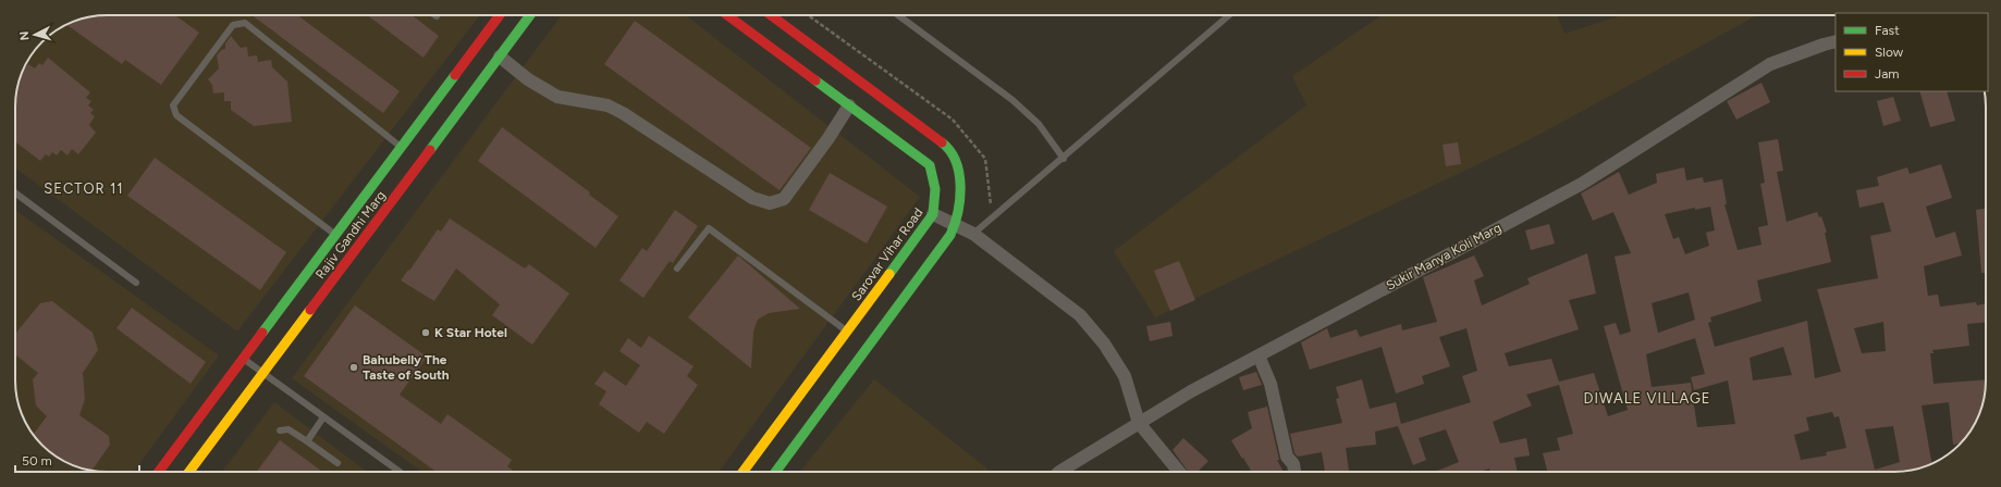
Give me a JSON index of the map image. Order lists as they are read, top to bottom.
{
  "streets": {
    "street": ["Rajiv Gandhi Marg", "Sarovar Vihar Road", "Sukir Manya Koli Marg"]
  },
  "districts": ["SECTOR 11", "DIWALE VILLAGE"],
  "places": ["K Star Hotel", "Bahubelly The Taste of South"],
  "legend": ["Fast", "Slow", "Jam"],
  "scale_bar": "50 m",
  "north": "left"
}
